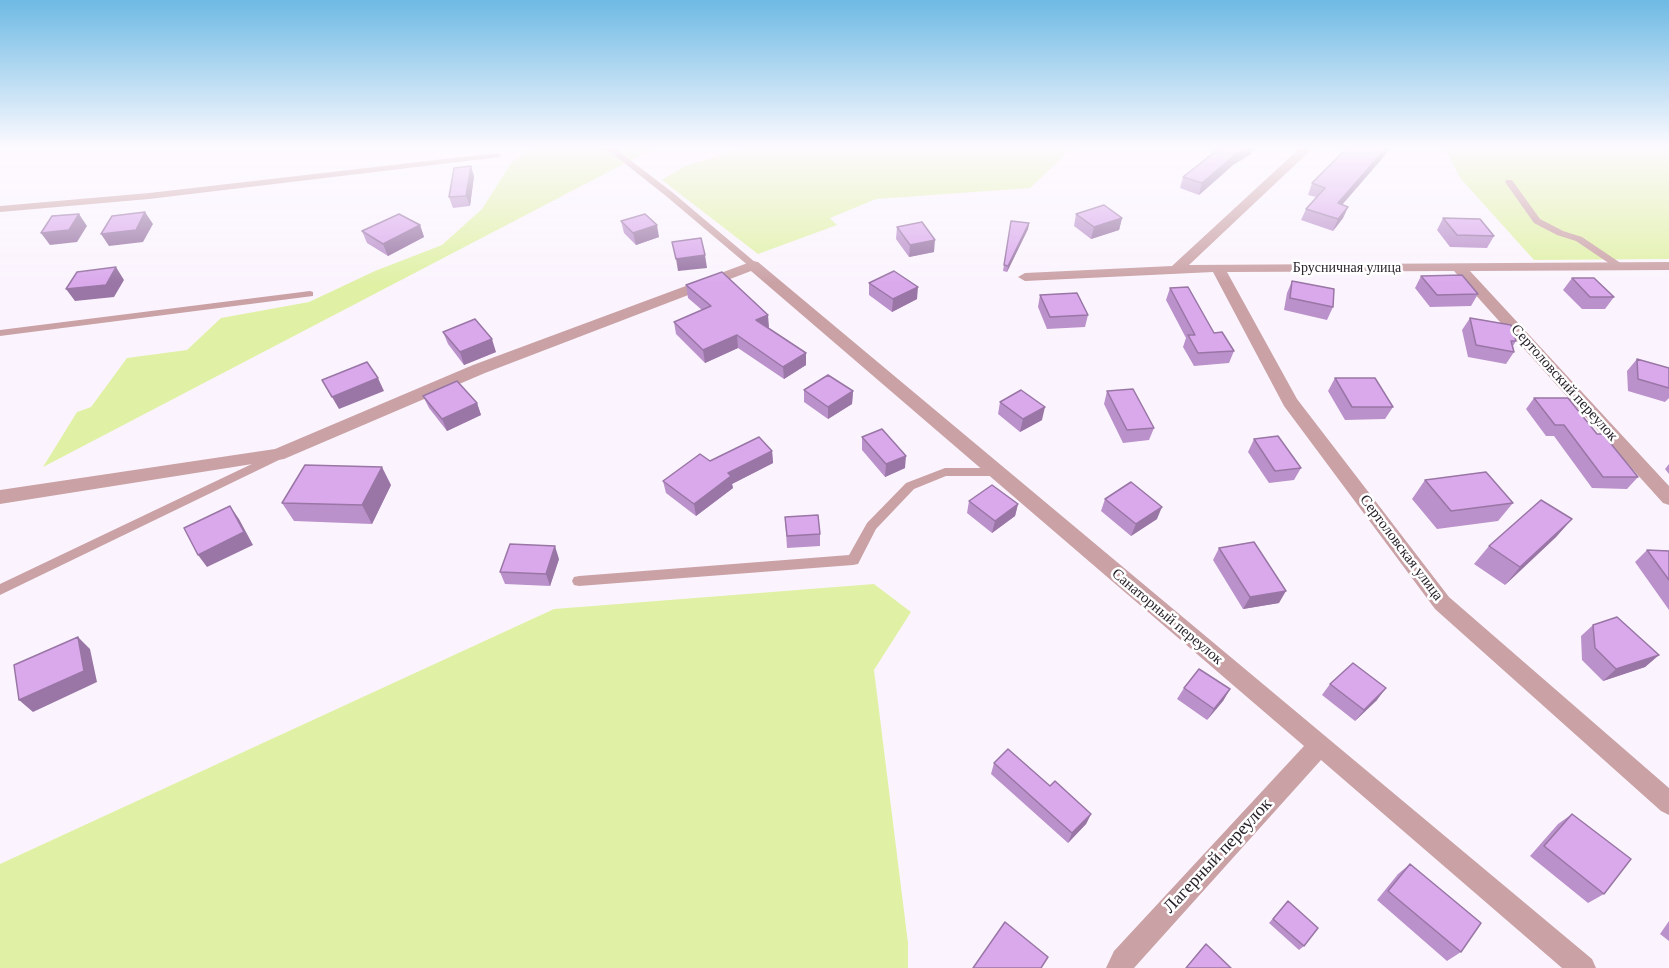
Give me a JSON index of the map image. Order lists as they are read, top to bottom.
{
  "streets": {
    "street": [
      "Брусничная улица",
      "Сертоловский переулок",
      "Сертоловская улица",
      "Санаторный переулок",
      "Лагерный переулок"
    ]
  },
  "crossings": [
    ["Брусничная улица", "Сертоловский переулок"],
    ["Брусничная улица", "Сертоловская улица"],
    ["Санаторный переулок", "Лагерный переулок"]
  ]
}
